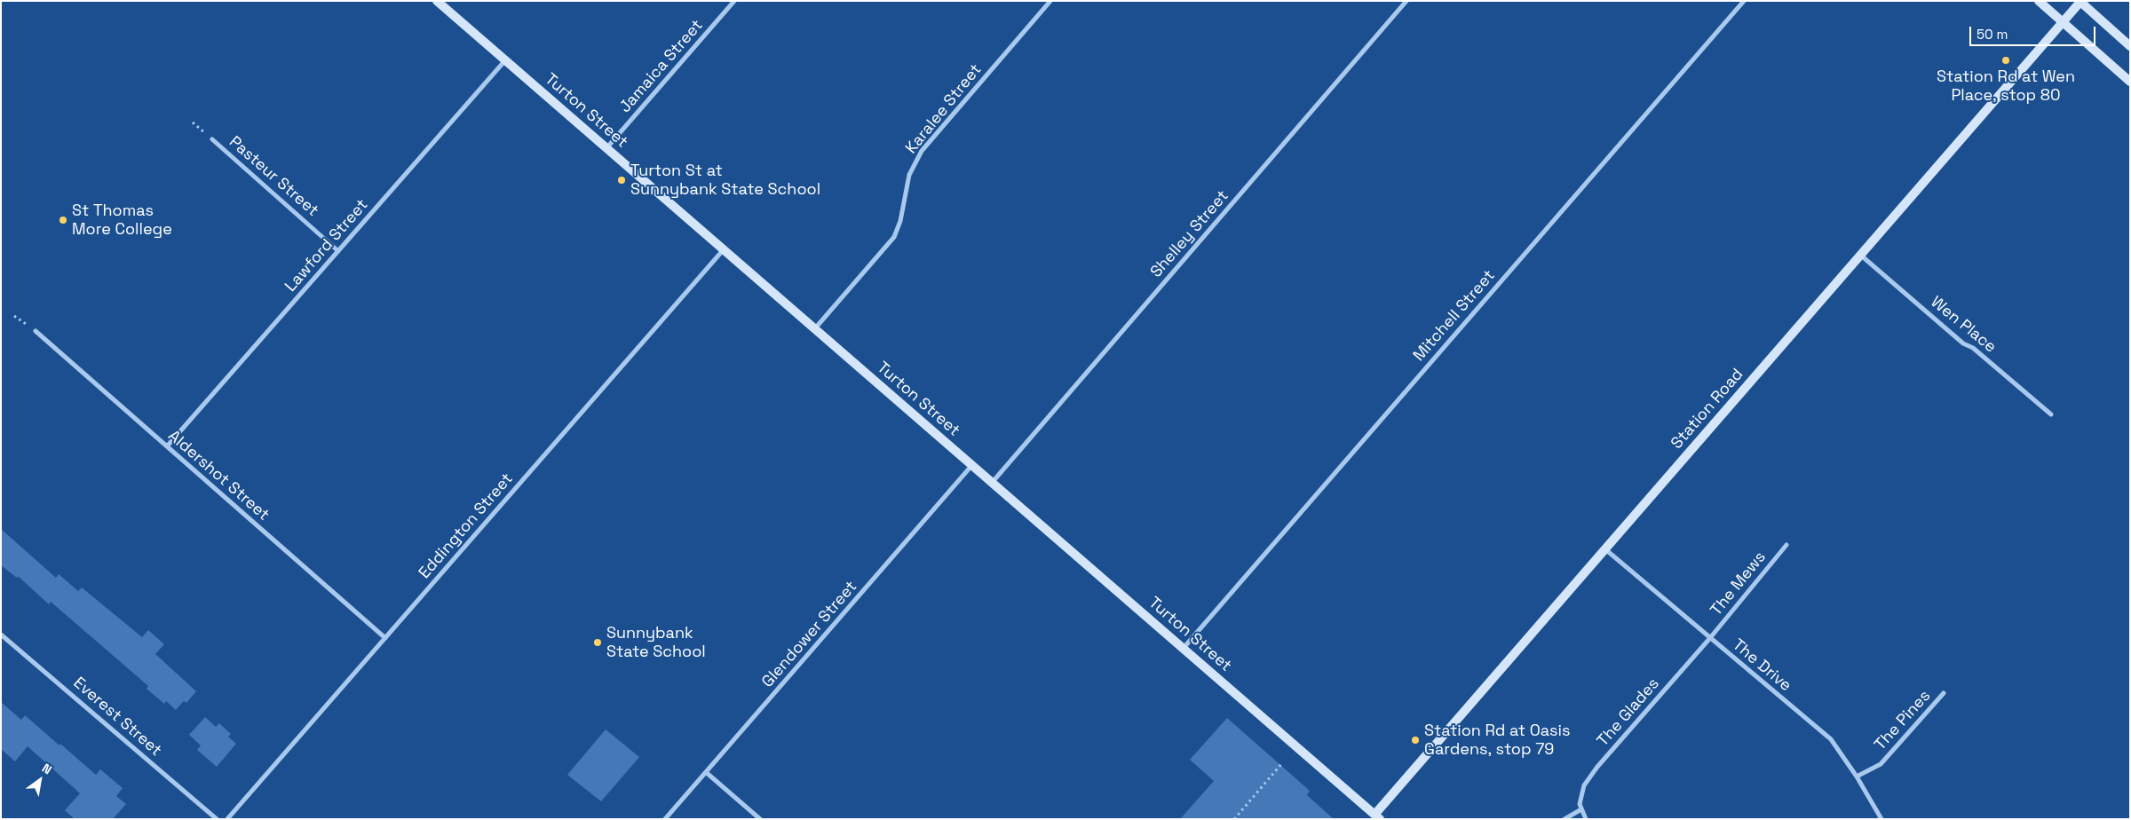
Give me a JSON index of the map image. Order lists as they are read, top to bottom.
{
  "streets": {
    "street": [
      "Jamaica Street",
      "Karalee Street",
      "Turton Street",
      "Pasteur Street",
      "Shelley Street",
      "Lawford Street",
      "Mitchell Street",
      "Wen Place",
      "Station Road",
      "Aldershot Street",
      "Eddington Street",
      "The Mews",
      "Glendower Street",
      "The Drive",
      "The Glades",
      "Everest Street",
      "The Pines"
    ]
  },
  "crossings": [
    ["Jamaica Street", "Turton Street"],
    ["Karalee Street", "Turton Street"],
    ["Turton Street", "Shelley Street"],
    ["Turton Street", "Lawford Street"],
    ["Turton Street", "Mitchell Street"],
    ["Turton Street", "Station Road"],
    ["Turton Street", "Eddington Street"],
    ["Turton Street", "Glendower Street"],
    ["Pasteur Street", "Lawford Street"],
    ["Lawford Street", "Aldershot Street"],
    ["Wen Place", "Station Road"],
    ["Station Road", "The Drive"],
    ["Aldershot Street", "Eddington Street"],
    ["The Mews", "The Drive"],
    ["The Mews", "The Glades"],
    ["The Drive", "The Glades"],
    ["The Drive", "The Pines"]
  ],
  "places": [
    "Station Rd at Wen Place, stop 80",
    "Turton St at Sunnybank State School",
    "St Thomas More College",
    "Sunnybank State School",
    "Station Rd at Oasis Gardens, stop 79"
  ],
  "scale_bar": "50 m",
  "north": "top right"
}
